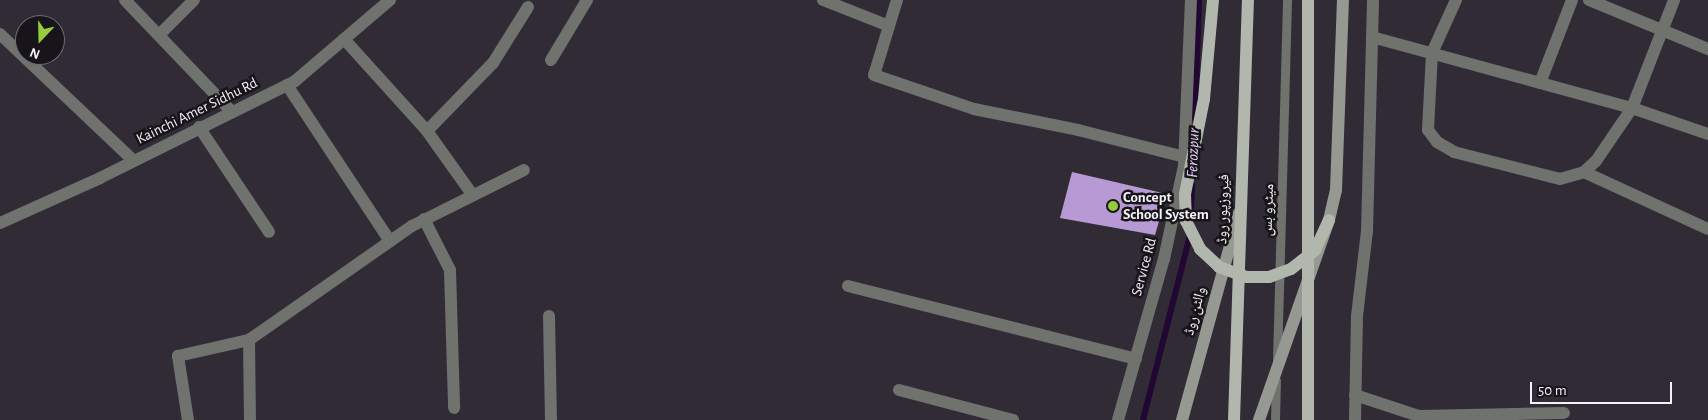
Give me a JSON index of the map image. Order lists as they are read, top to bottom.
{
  "streets": {
    "main road": ["فیروزپور روڈ", "والٹن روڈ"],
    "street": ["Kainchi Amer Sidhu Rd", "Service Rd"],
    "lane": ["میٹرو بس"]
  },
  "crossings": [
    ["فیروزپور روڈ", "والٹن روڈ"]
  ],
  "water": ["Ferozpur"],
  "places": ["Concept School System"],
  "scale_bar": "50 m",
  "north": "bottom"
}
